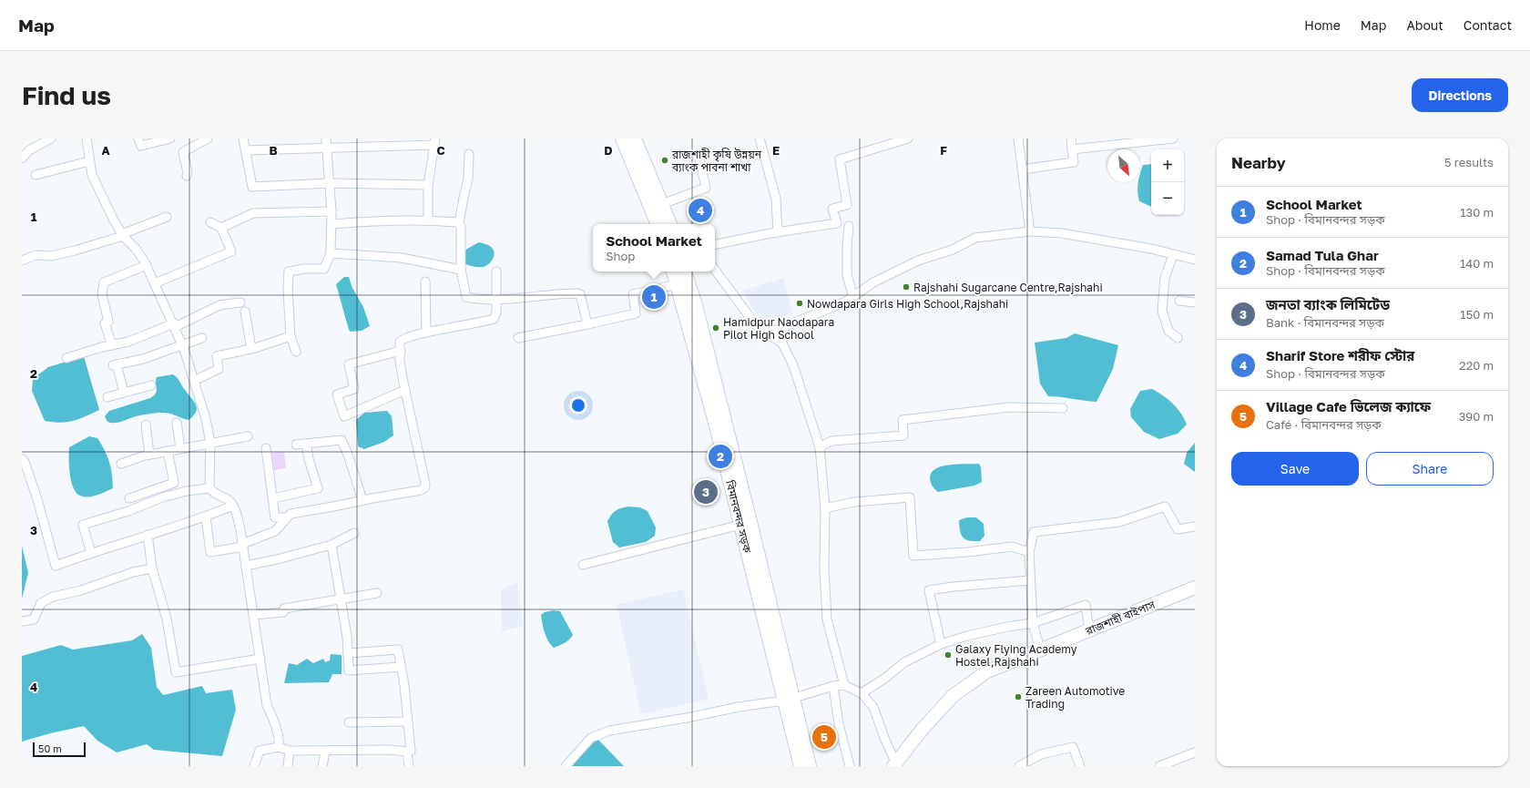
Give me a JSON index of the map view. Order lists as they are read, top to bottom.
{
  "streets": {
    "main road": ["বিমানবন্দর সড়ক", "রাজশাহী বাইপাস"]
  },
  "places": [
    "রাজশাহী কৃষি উন্নয়ন ব্যাংক পাবনা শাখা",
    "Rajshahi Sugarcane Centre,Rajshahi",
    "Nowdapara Girls High School,Rajshahi",
    "Hamidpur Naodapara Pilot High School",
    "Galaxy Flying Academy Hostel,Rajshahi",
    "Zareen Automotive Trading"
  ],
  "scale_bar": "50 m",
  "north": "bottom right",
  "page": {
    "header": "Map",
    "nav": [
      "Home",
      "Map",
      "About",
      "Contact"
    ],
    "buttons": [
      "Directions",
      ["Save", "Share"]
    ],
    "title": "Find us",
    "heading": ["Nearby", "5 results"],
    "map_buttons": ["+", "−"],
    "list": [
      {
        "mark": "1",
        "name": "School Market",
        "note": "Shop · বিমানবন্দর সড়ক",
        "value": "130 m"
      },
      {
        "mark": "2",
        "name": "Samad Tula Ghar",
        "note": "Shop · বিমানবন্দর সড়ক",
        "value": "140 m"
      },
      {
        "mark": "3",
        "name": "জনতা ব্যাংক লিমিটেড",
        "note": "Bank · বিমানবন্দর সড়ক",
        "value": "150 m"
      },
      {
        "mark": "4",
        "name": "Sharif Store শরীফ স্টোর",
        "note": "Shop · বিমানবন্দর সড়ক",
        "value": "220 m"
      },
      {
        "mark": "5",
        "name": "Village Cafe ভিলেজ ক্যাফে",
        "note": "Café · বিমানবন্দর সড়ক",
        "value": "390 m"
      }
    ],
    "pins": [
      "4",
      "1",
      "2",
      "3",
      "5"
    ],
    "popup": ["School Market", "Shop"],
    "scale": "50 m"
  },
  "grid": {
    "columns": [
      "A",
      "B",
      "C",
      "D",
      "E",
      "F"
    ],
    "rows": [
      "1",
      "2",
      "3",
      "4"
    ]
  }
}
